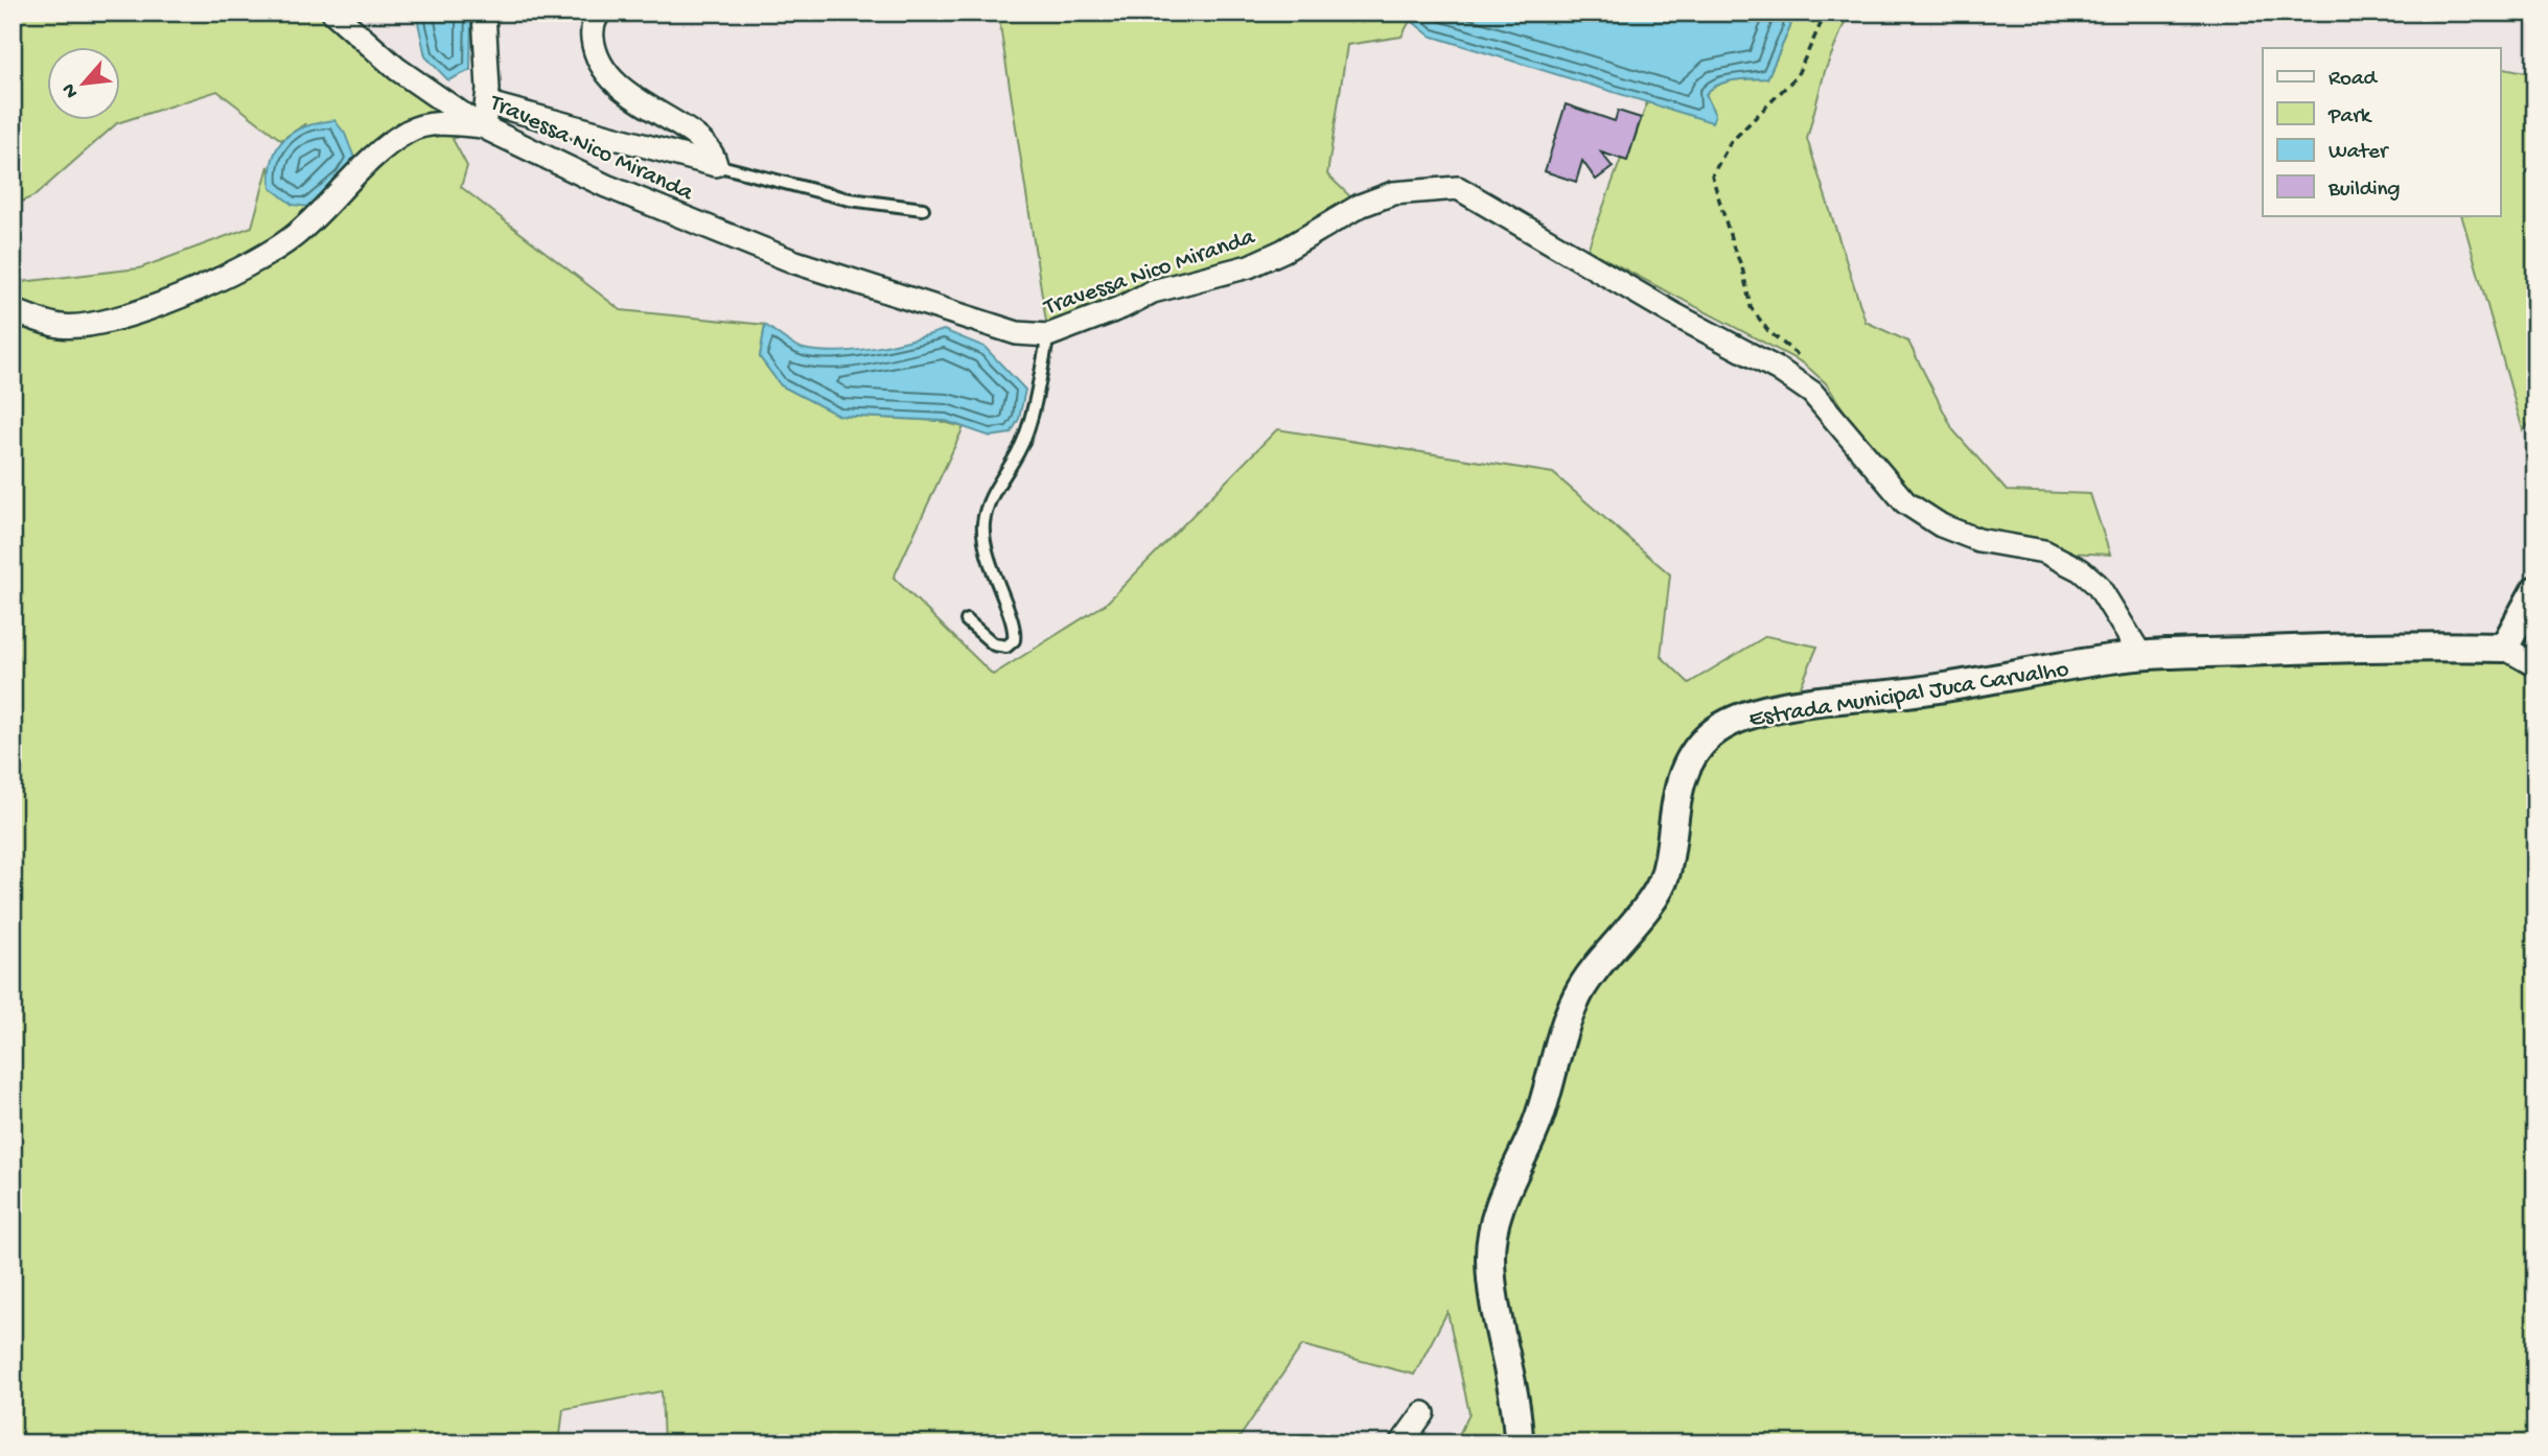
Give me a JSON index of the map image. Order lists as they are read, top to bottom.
{
  "streets": {
    "street": ["Travessa Nico Miranda", "Estrada Municipal Juca Carvalho"]
  },
  "crossings": [
    ["Travessa Nico Miranda", "Estrada Municipal Juca Carvalho"]
  ],
  "legend": [
    "Road",
    "Park",
    "Water",
    "Building"
  ],
  "north": "bottom left"
}
